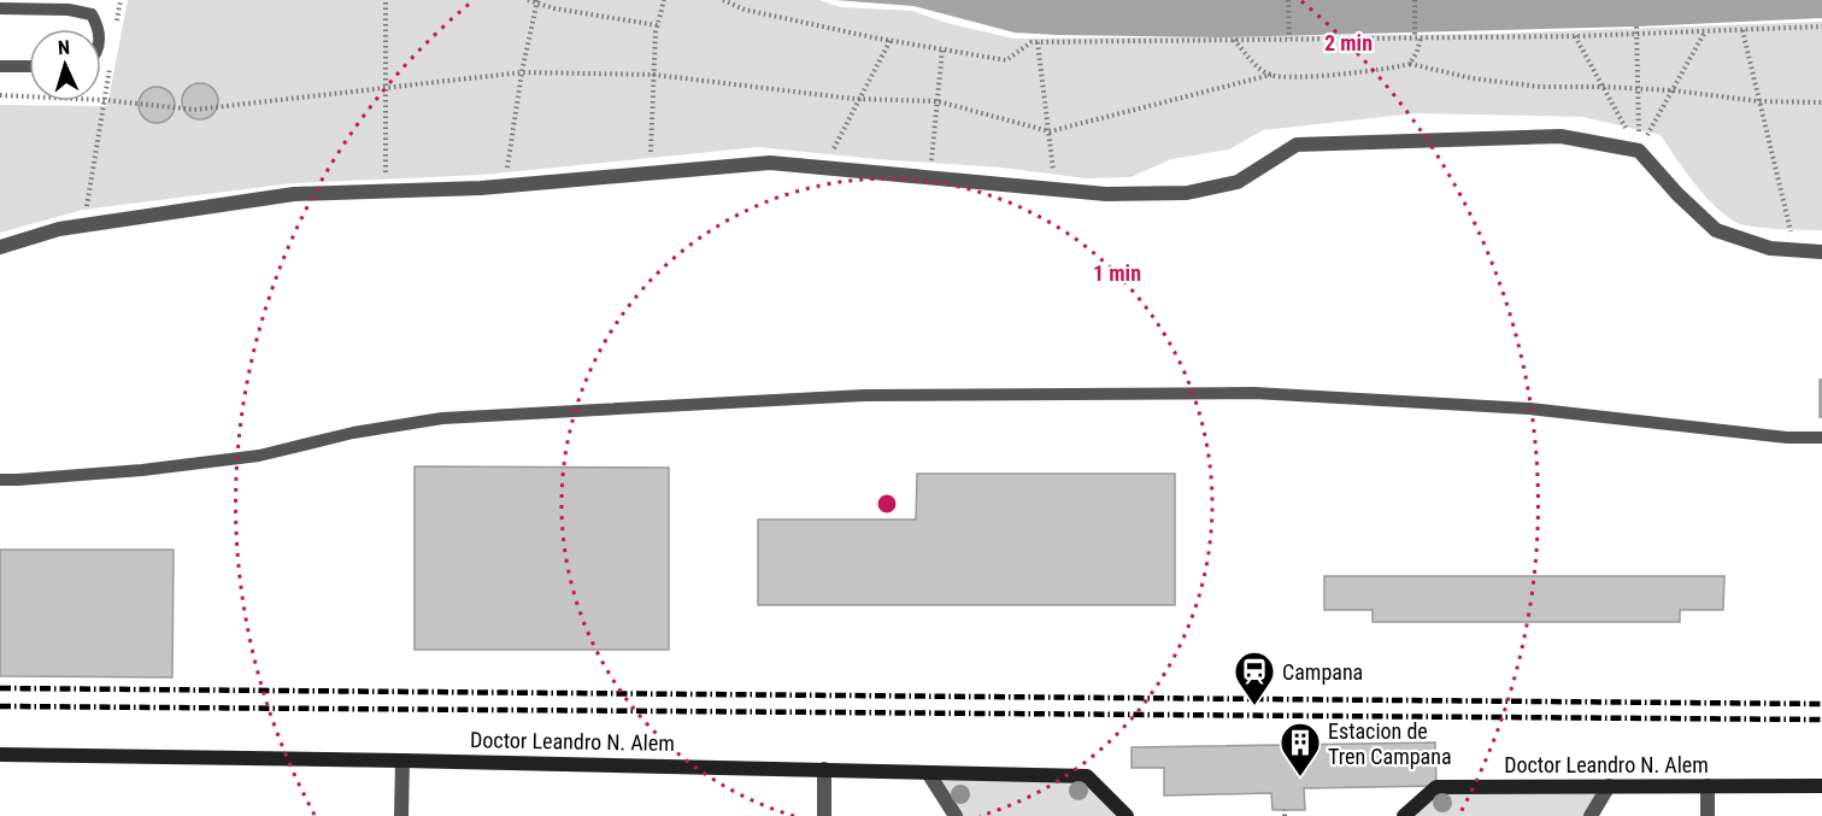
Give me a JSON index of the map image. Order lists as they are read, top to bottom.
{
  "streets": {
    "street": ["Doctor Leandro N. Alem"]
  },
  "places": {
    "station": ["Campana"],
    "building": ["Estacion de Tren Campana"]
  },
  "north": "top",
  "rings": ["2 min", "1 min"]
}
